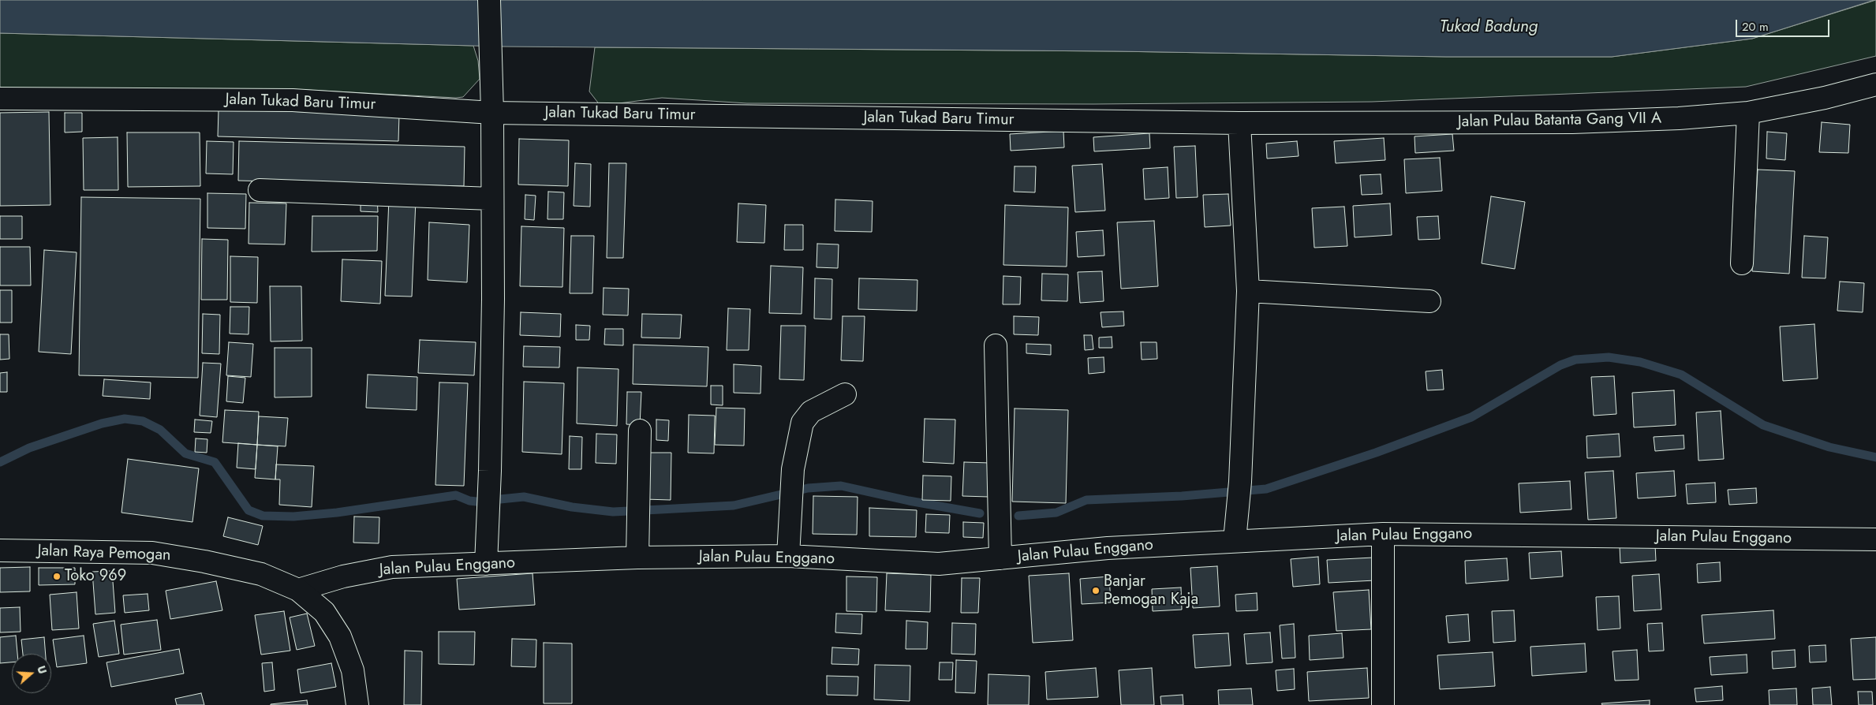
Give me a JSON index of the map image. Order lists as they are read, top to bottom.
{
  "streets": {
    "street": [
      "Jalan Tukad Baru Timur",
      "Jalan Pulau Batanta Gang VII A",
      "Jalan Pulau Enggano",
      "Jalan Raya Pemogan"
    ]
  },
  "crossings": [
    ["Jalan Tukad Baru Timur", "Jalan Pulau Batanta Gang VII A"],
    ["Jalan Pulau Enggano", "Jalan Raya Pemogan"]
  ],
  "water": ["Tukad Badung"],
  "places": ["Toko 969", "Banjar Pemogan Kaja"],
  "scale_bar": "20 m",
  "north": "right"
}
